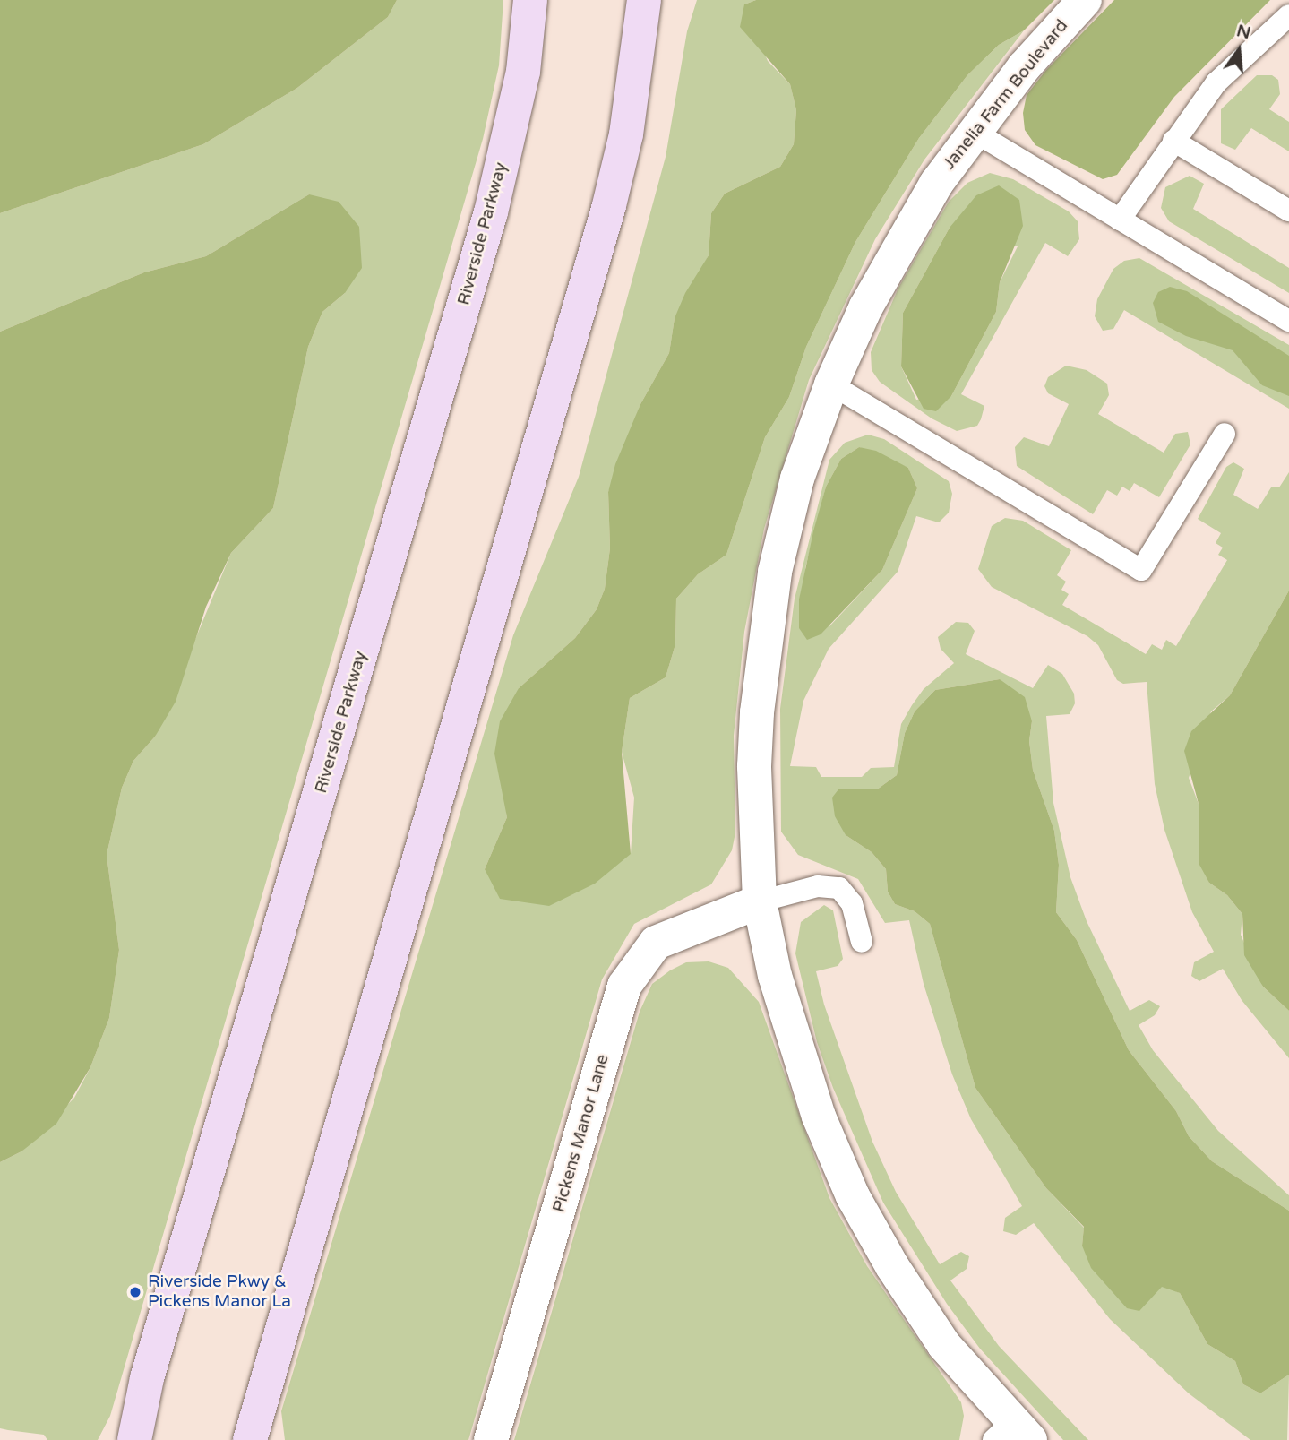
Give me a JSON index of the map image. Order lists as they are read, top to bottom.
{
  "streets": {
    "main road": ["Riverside Parkway"],
    "street": ["Janelia Farm Boulevard", "Pickens Manor Lane"]
  },
  "crossings": [
    ["Janelia Farm Boulevard", "Pickens Manor Lane"]
  ],
  "places": ["Riverside Pkwy & Pickens Manor La"],
  "north": "top"
}
